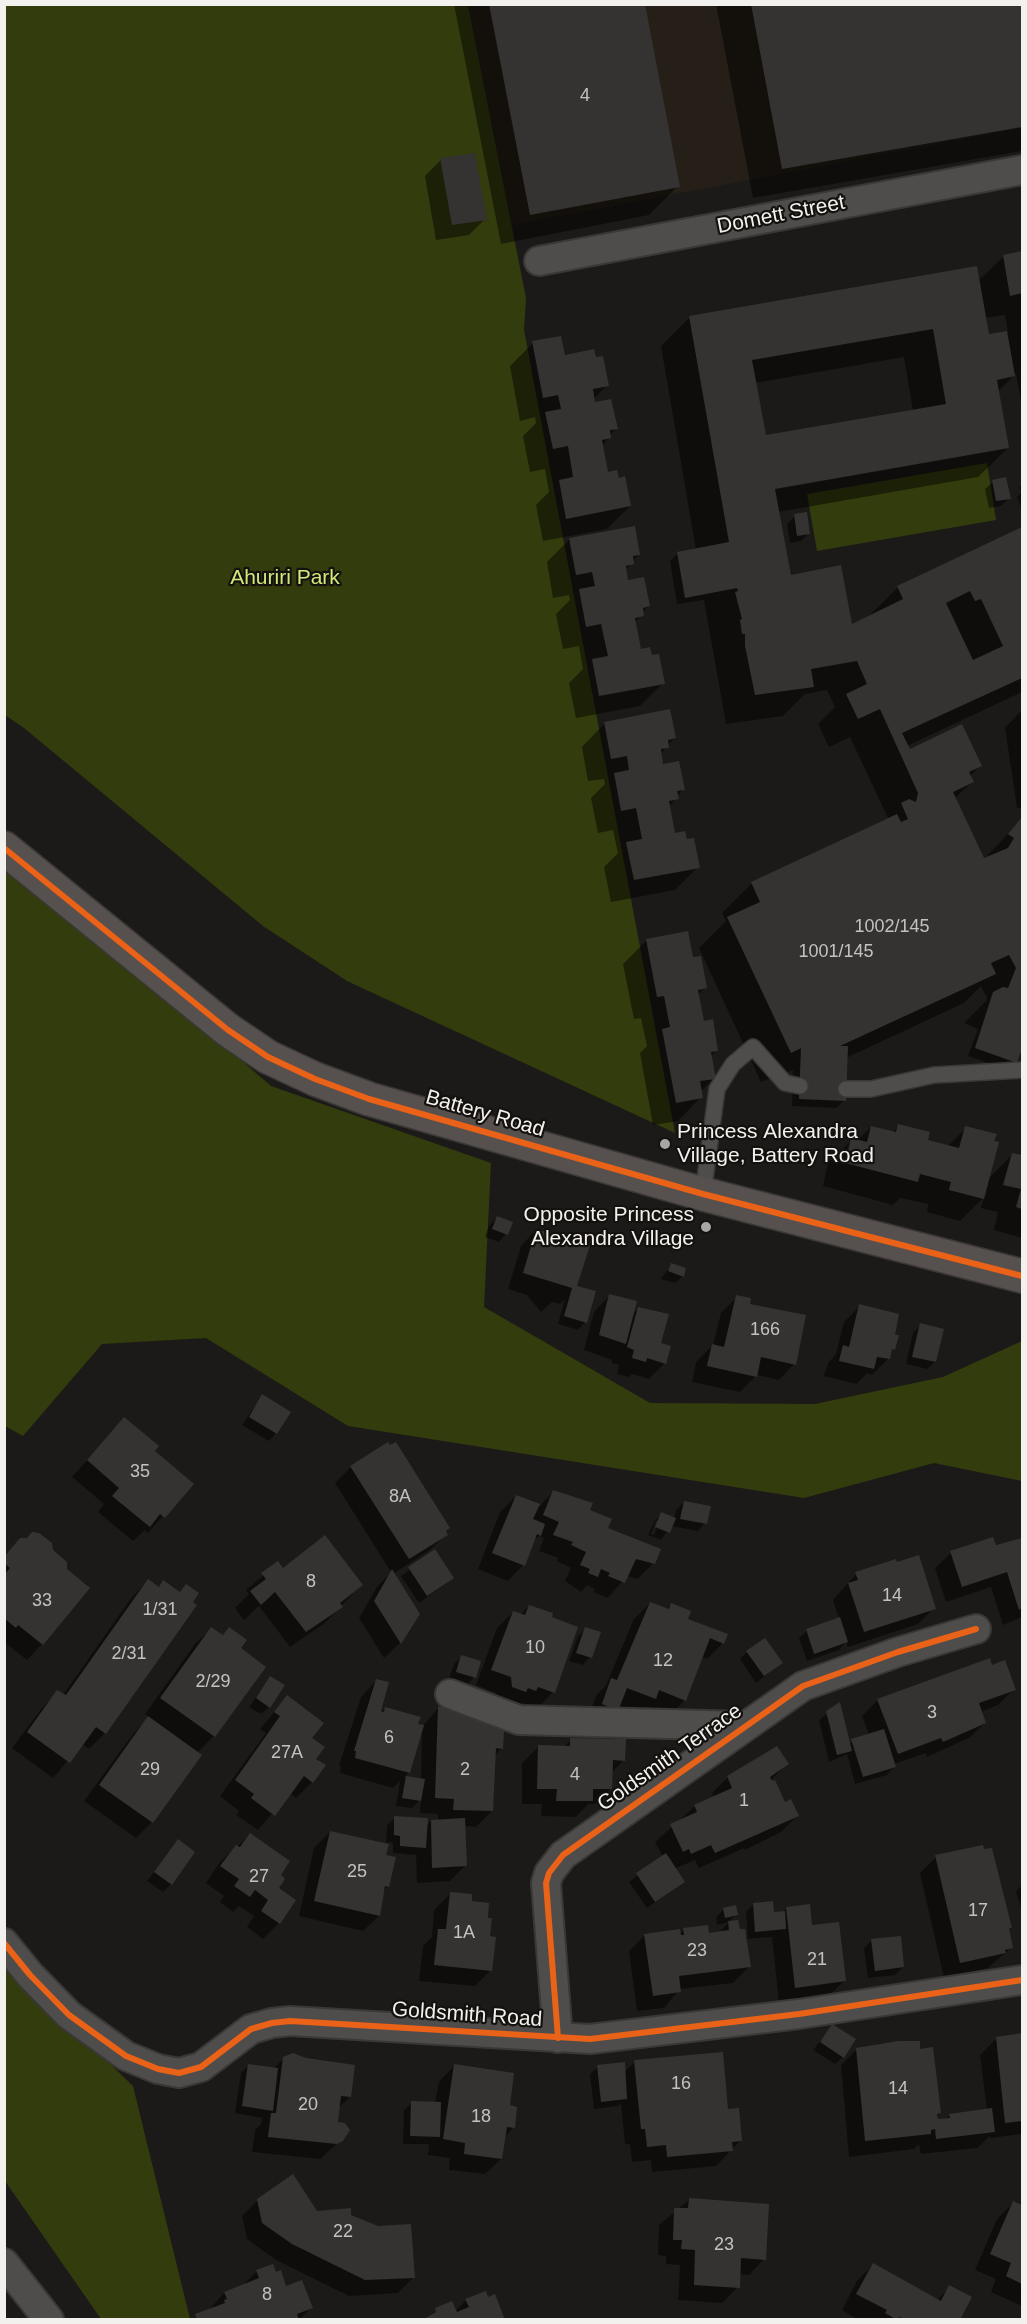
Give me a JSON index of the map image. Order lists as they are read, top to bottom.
{
  "streets": {
    "street": [
      "Domett Street",
      "Battery Road",
      "Goldsmith Terrace",
      "Goldsmith Road"
    ]
  },
  "crossings": [
    ["Goldsmith Terrace", "Goldsmith Road"]
  ],
  "parks": ["Ahuriri Park"],
  "places": ["Princess Alexandra Village, Battery Road", "Opposite Princess Alexandra Village"],
  "house_numbers": [
    "4",
    "1002/145",
    "1001/145",
    "166",
    "35",
    "8A",
    "8",
    "14",
    "33",
    "1/31",
    "10",
    "2/31",
    "12",
    "2/29",
    "3",
    "6",
    "27A",
    "29",
    "2",
    "4",
    "1",
    "25",
    "27",
    "17",
    "1A",
    "23",
    "21",
    "16",
    "14",
    "20",
    "18",
    "22",
    "23",
    "8"
  ]
}
